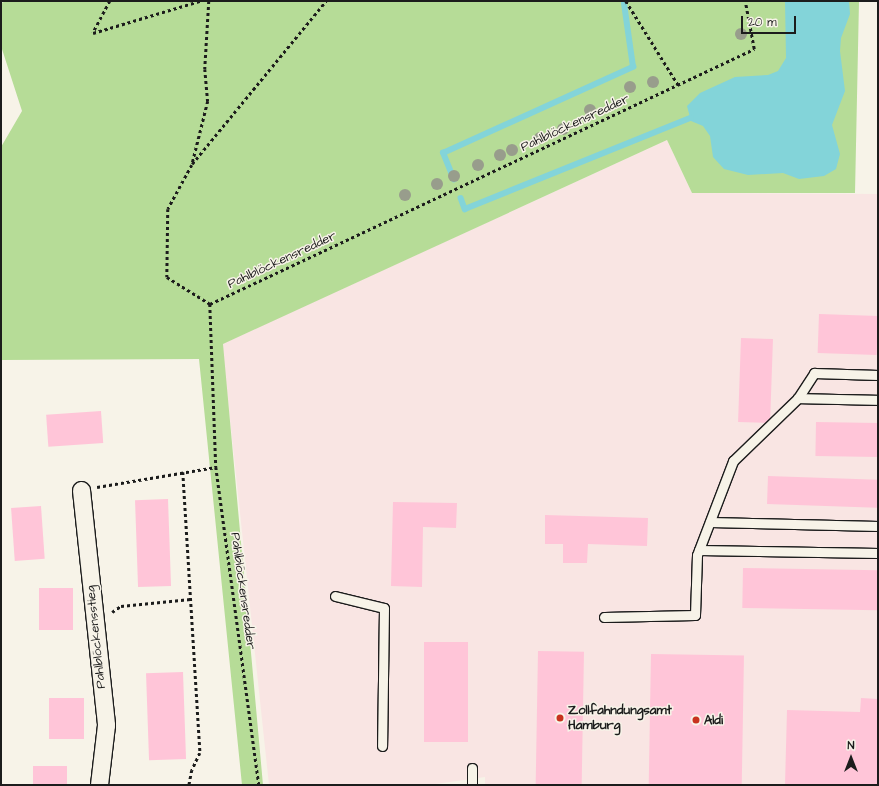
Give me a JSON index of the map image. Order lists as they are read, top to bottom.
{
  "streets": {
    "street": ["Pahlblöckensstieg"],
    "path": ["Pahlblöckensredder"]
  },
  "places": ["Zollfahndungsamt Hamburg", "Aldi"],
  "scale_bar": "20 m",
  "north": "top"
}
